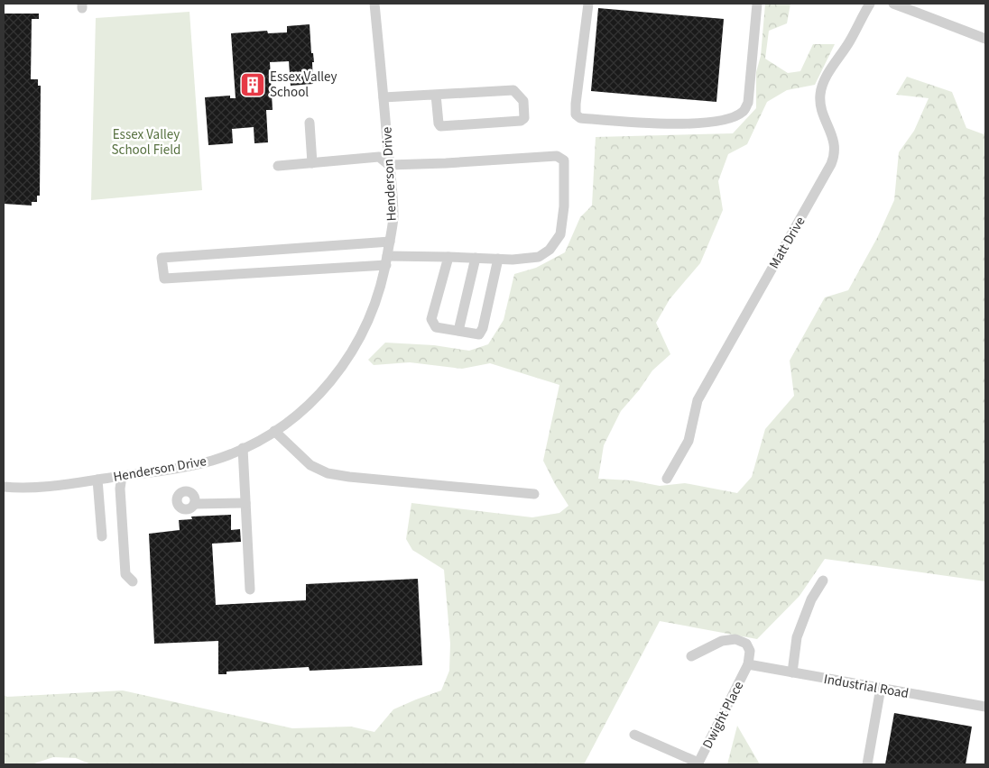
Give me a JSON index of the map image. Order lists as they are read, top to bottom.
{
  "streets": {
    "street": [
      "Henderson Drive",
      "Matt Drive",
      "Industrial Road",
      "Dwight Place"
    ]
  },
  "crossings": [
    ["Industrial Road", "Dwight Place"]
  ],
  "parks": ["Essex Valley School Field"],
  "places": {
    "building": ["Essex Valley School"]
  }
}
